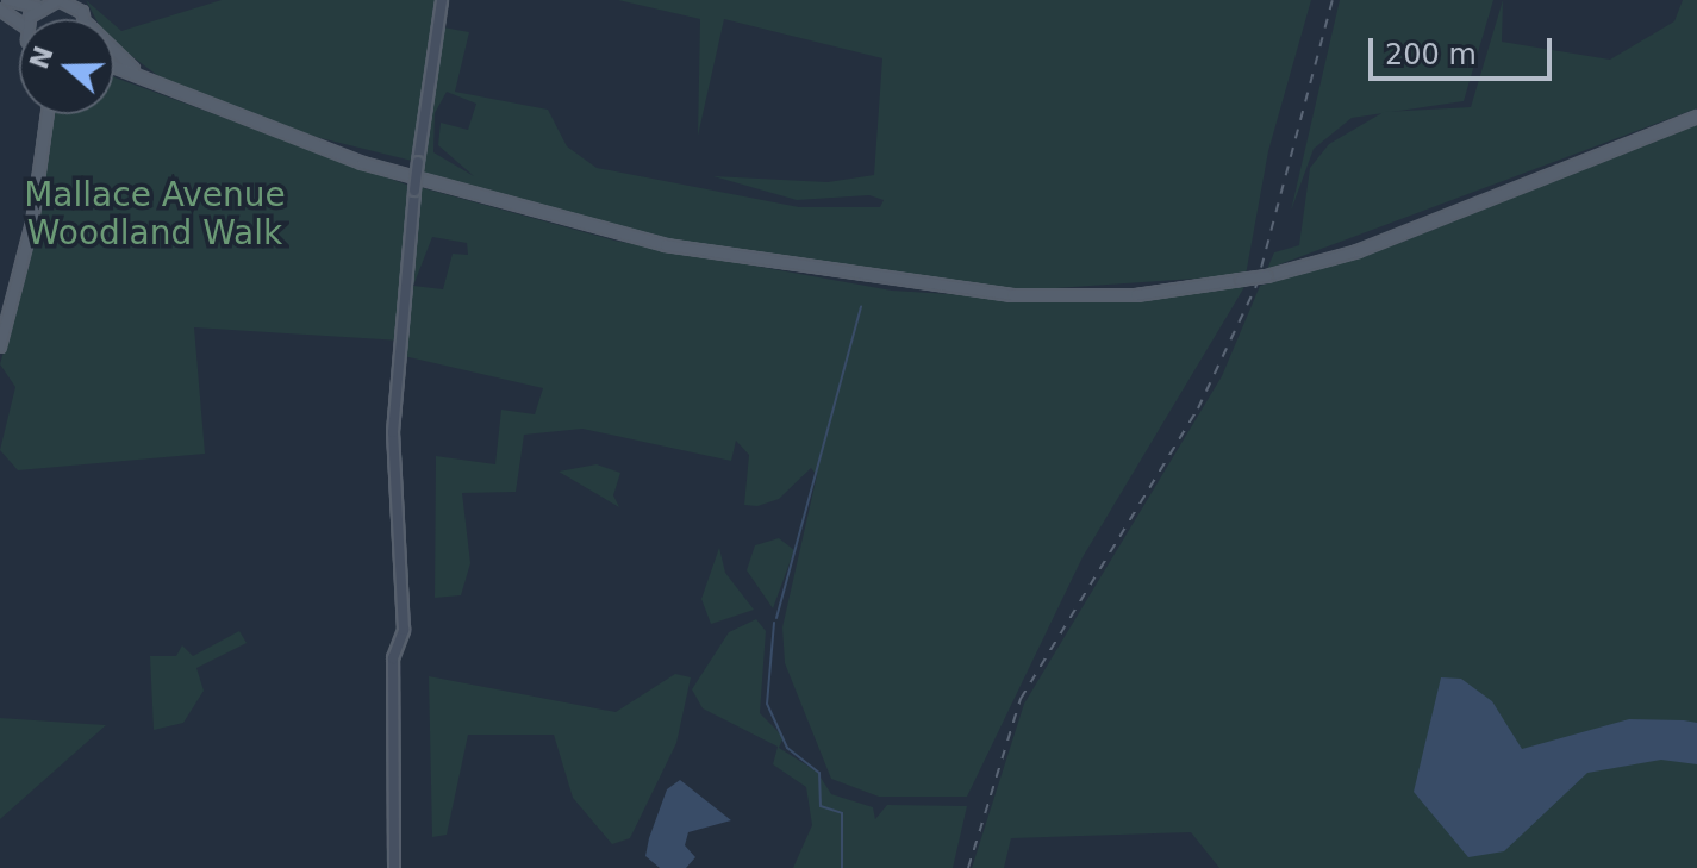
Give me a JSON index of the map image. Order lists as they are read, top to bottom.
{
  "parks": ["Mallace Avenue Woodland Walk"],
  "scale_bar": "200 m",
  "north": "left"
}
